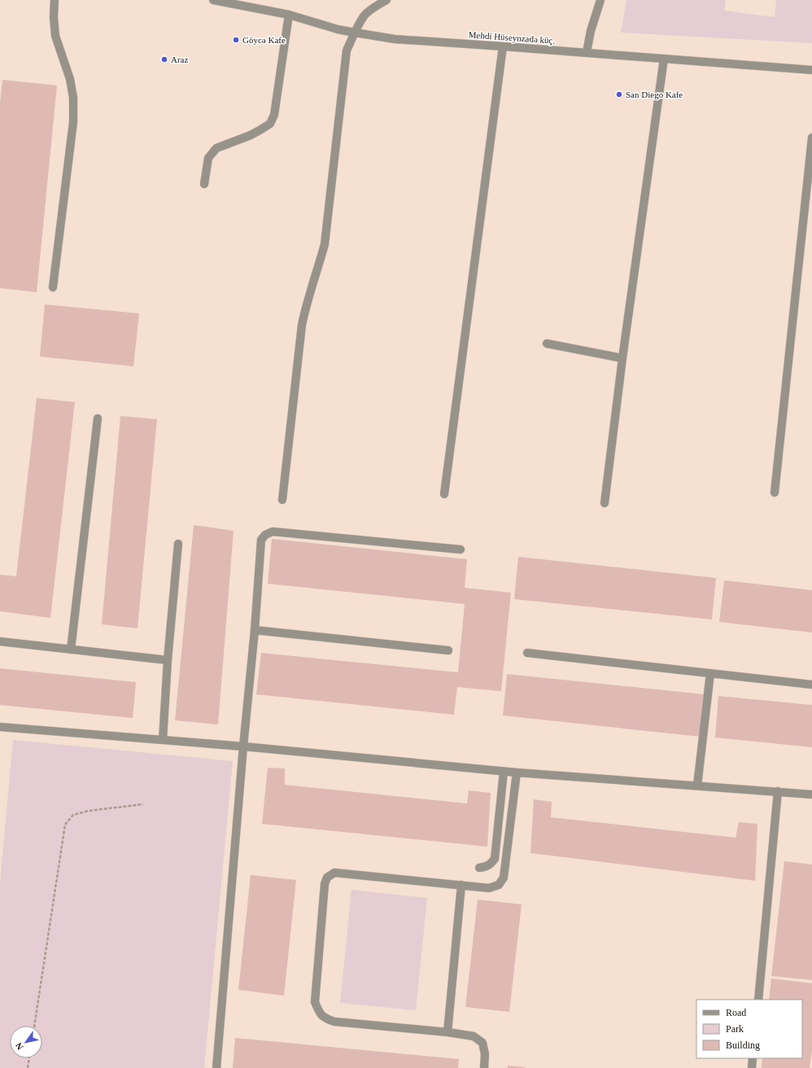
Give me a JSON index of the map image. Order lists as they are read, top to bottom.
{
  "streets": {
    "street": ["Mehdi Hüseynzadə küç."]
  },
  "places": ["Göycə Kafe", "Araz", "San Diego Kafe"],
  "legend": ["Road", "Park", "Building"],
  "north": "bottom left"
}
